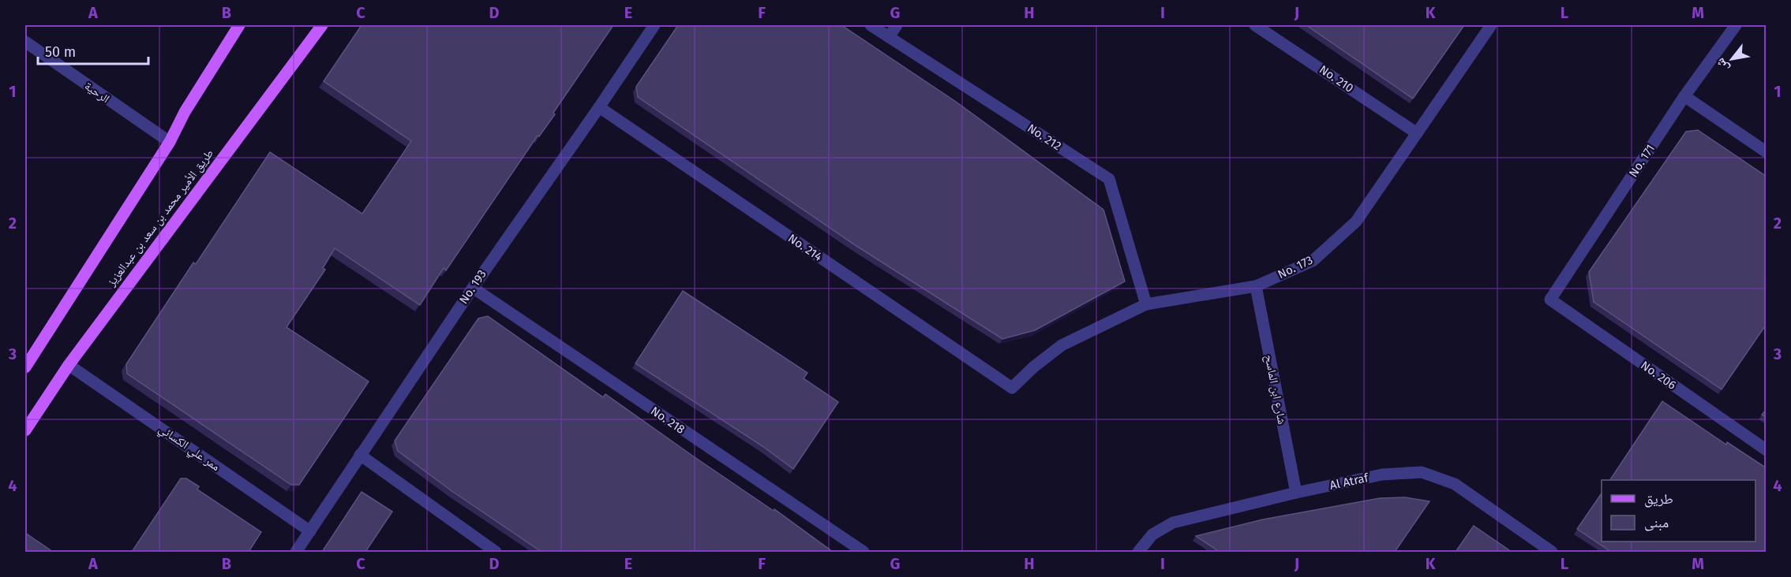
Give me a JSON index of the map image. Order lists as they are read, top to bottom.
{
  "streets": {
    "main road": ["طريق الأمير محمد بن سعد بن عبدالعزيز"],
    "street": [
      "No. 210",
      "الرحية",
      "No. 212",
      "No. 171",
      "No. 214",
      "No. 173",
      "No. 193",
      "No. 206",
      "شارع ابن الماسح",
      "No. 218",
      "ممر علي الكسائي",
      "Al Atraf"
    ]
  },
  "crossings": [
    ["No. 210", "No. 173"],
    ["No. 212", "No. 173"],
    ["No. 171", "No. 206"],
    ["طريق الأمير محمد بن سعد بن عبدالعزيز", "ممر علي الكسائي"],
    ["No. 214", "No. 173"],
    ["No. 214", "No. 193"],
    ["No. 173", "شارع ابن الماسح"],
    ["No. 193", "No. 218"],
    ["No. 193", "ممر علي الكسائي"],
    ["شارع ابن الماسح", "Al Atraf"]
  ],
  "legend": ["طريق", "مبنى"],
  "scale_bar": "50 m",
  "north": "bottom left",
  "grid": {
    "columns": [
      "A",
      "B",
      "C",
      "D",
      "E",
      "F",
      "G",
      "H",
      "I",
      "J",
      "K",
      "L",
      "M"
    ],
    "rows": [
      "1",
      "2",
      "3",
      "4"
    ]
  }
}
